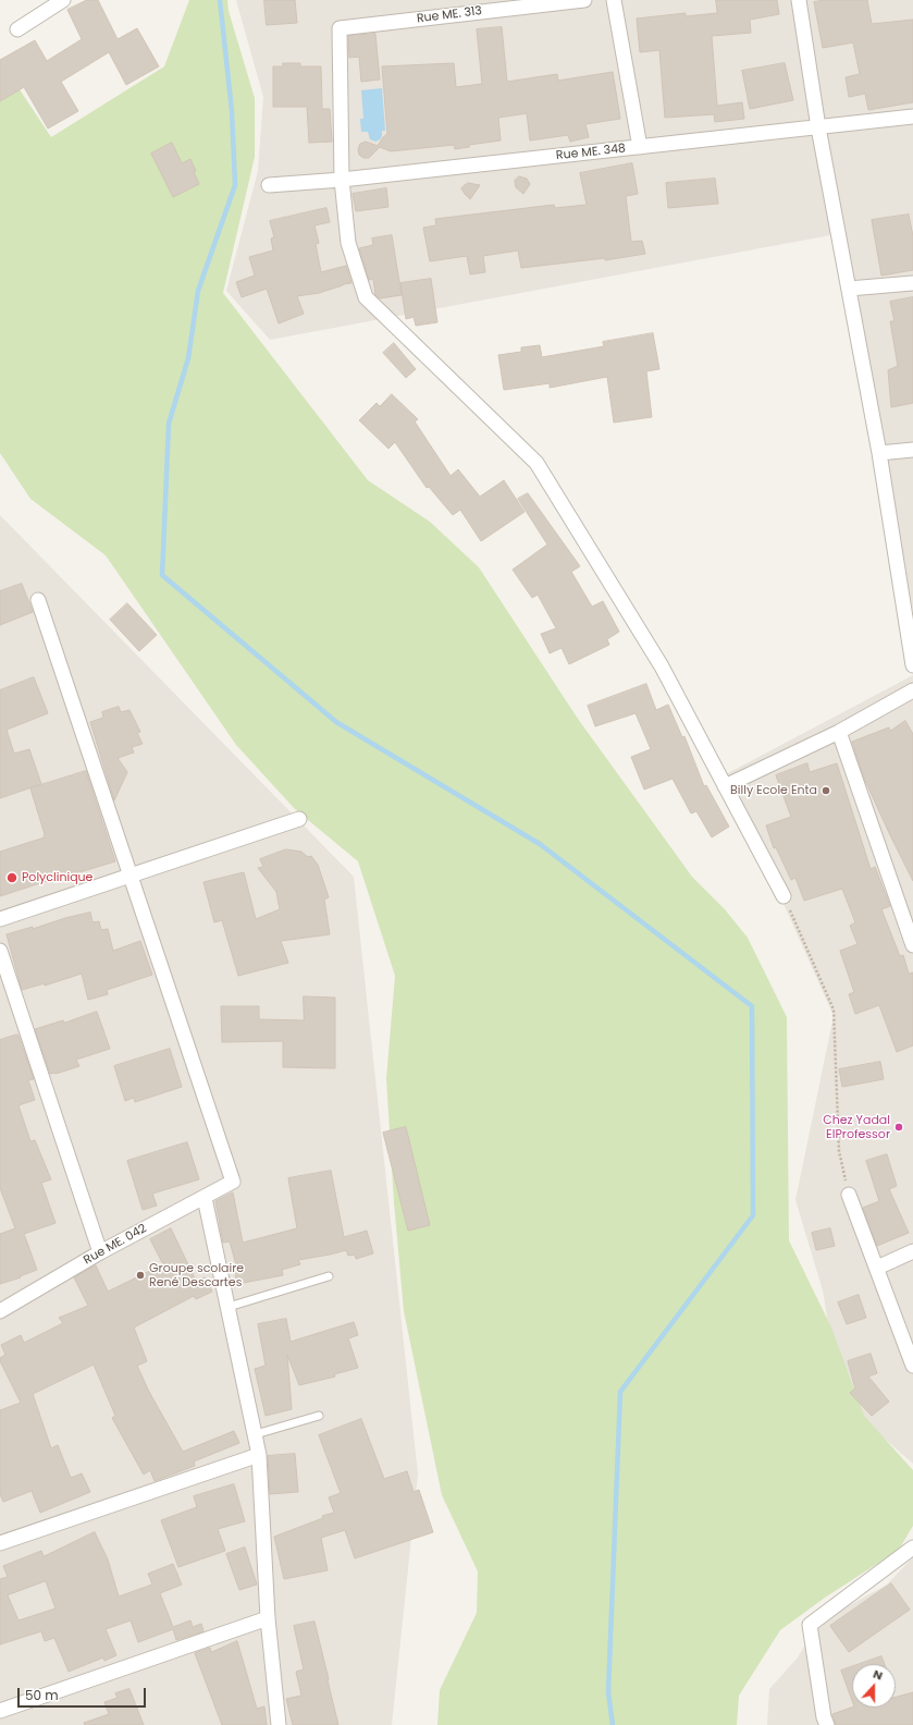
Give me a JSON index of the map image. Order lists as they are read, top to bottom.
{
  "streets": {
    "street": ["Rue ME. 313", "Rue ME. 348", "Rue ME. 042"]
  },
  "crossings": [
    ["Rue ME. 313", "Rue ME. 348"]
  ],
  "places": [
    "Billy Ecole Enta",
    "Polyclinique",
    "Chez Yadal ElProfessor",
    "Groupe scolaire René Descartes"
  ],
  "scale_bar": "50 m",
  "north": "top"
}
